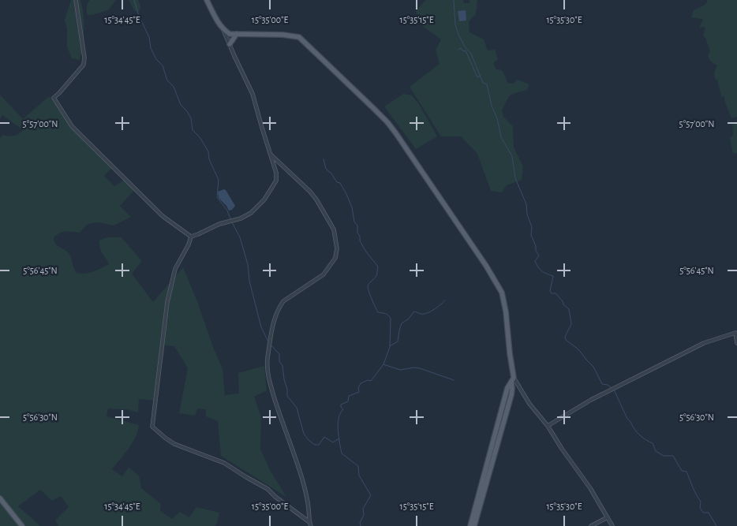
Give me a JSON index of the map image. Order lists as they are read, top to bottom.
{
  "coordinates": [
    "15°34'45\"E",
    "15°35'00\"E",
    "15°35'15\"E",
    "15°35'30\"E",
    "5°57'00\"N",
    "5°56'45\"N",
    "5°56'30\"N"
  ]
}
